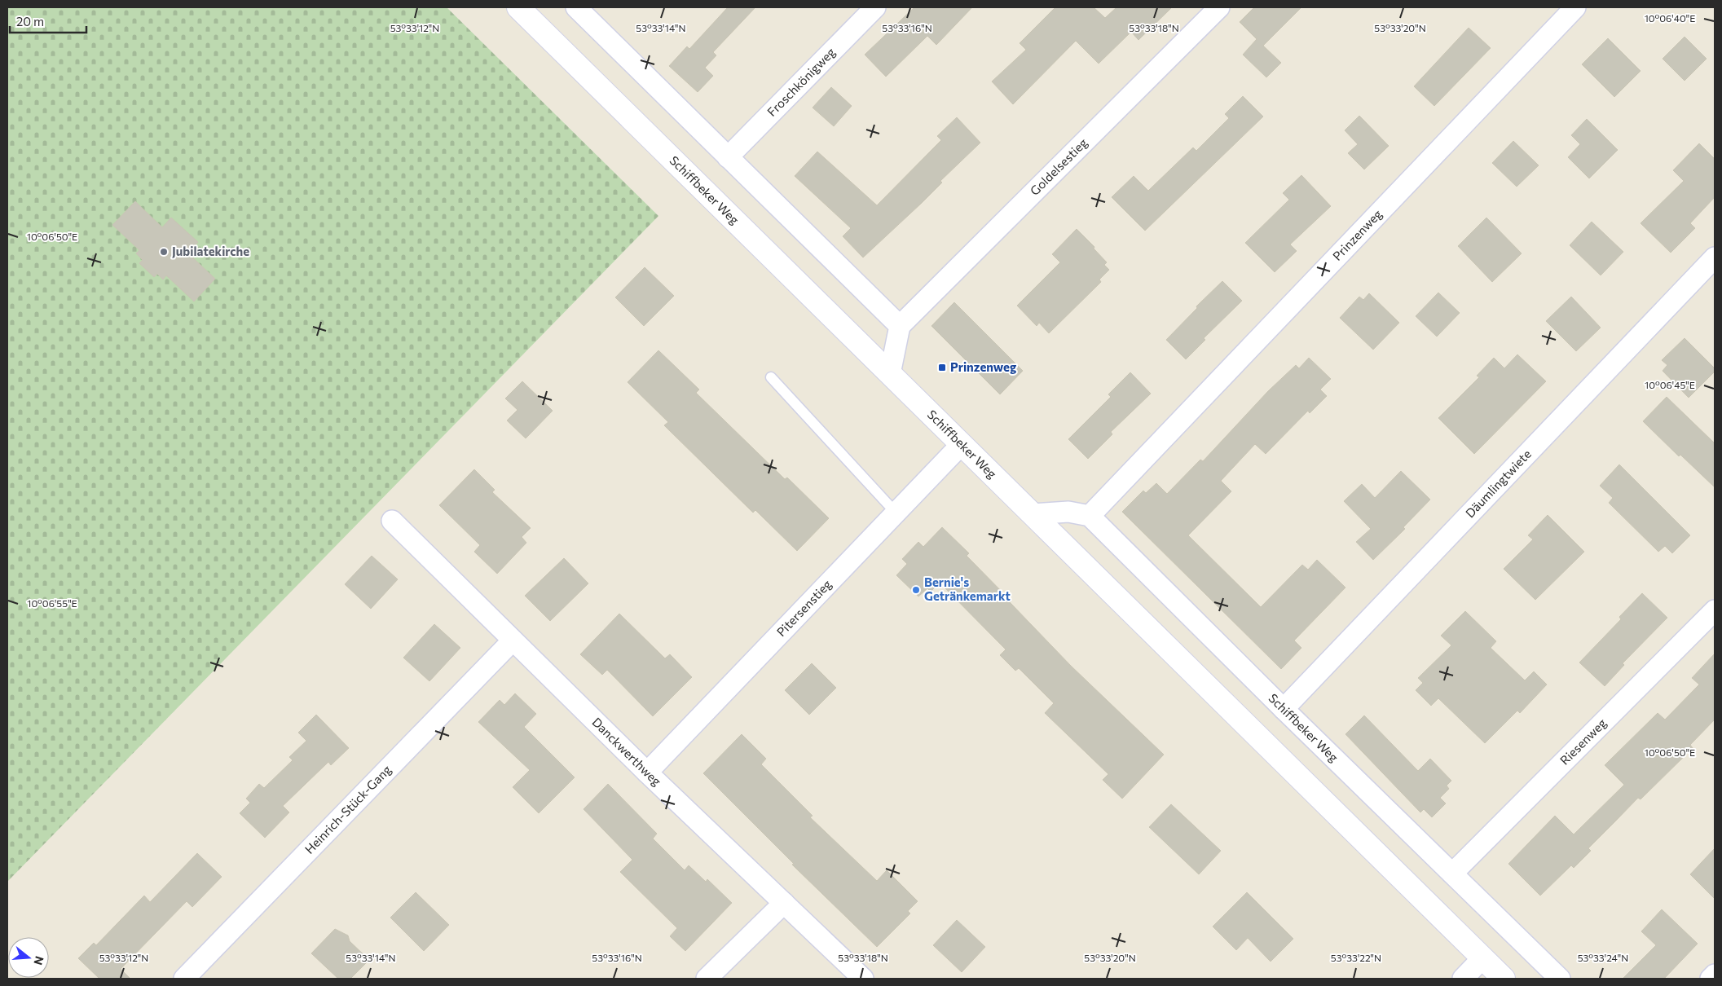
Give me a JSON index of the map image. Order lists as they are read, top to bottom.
{
  "streets": {
    "main road": ["Schiffbeker Weg"],
    "street": [
      "Froschkönigweg",
      "Goldelsestieg",
      "Prinzenweg",
      "Däumlingtwiete",
      "Pitersenstieg",
      "Riesenweg",
      "Danckwerthweg",
      "Heinrich-Stück-Gang"
    ]
  },
  "crossings": [
    ["Schiffbeker Weg", "Prinzenweg"],
    ["Schiffbeker Weg", "Däumlingtwiete"],
    ["Schiffbeker Weg", "Pitersenstieg"],
    ["Schiffbeker Weg", "Riesenweg"],
    ["Pitersenstieg", "Danckwerthweg"],
    ["Danckwerthweg", "Heinrich-Stück-Gang"]
  ],
  "places": {
    "other": ["Jubilatekirche", "Bernie's Getränkemarkt"],
    "transit": ["Prinzenweg"]
  },
  "scale_bar": "20 m",
  "north": "right",
  "coordinates": [
    "10°06'40\"E",
    "53°33'12\"N",
    "53°33'14\"N",
    "53°33'16\"N",
    "53°33'18\"N",
    "53°33'20\"N",
    "10°06'50\"E",
    "10°06'45\"E",
    "10°06'55\"E",
    "53°33'22\"N",
    "53°33'24\"N"
  ]
}
